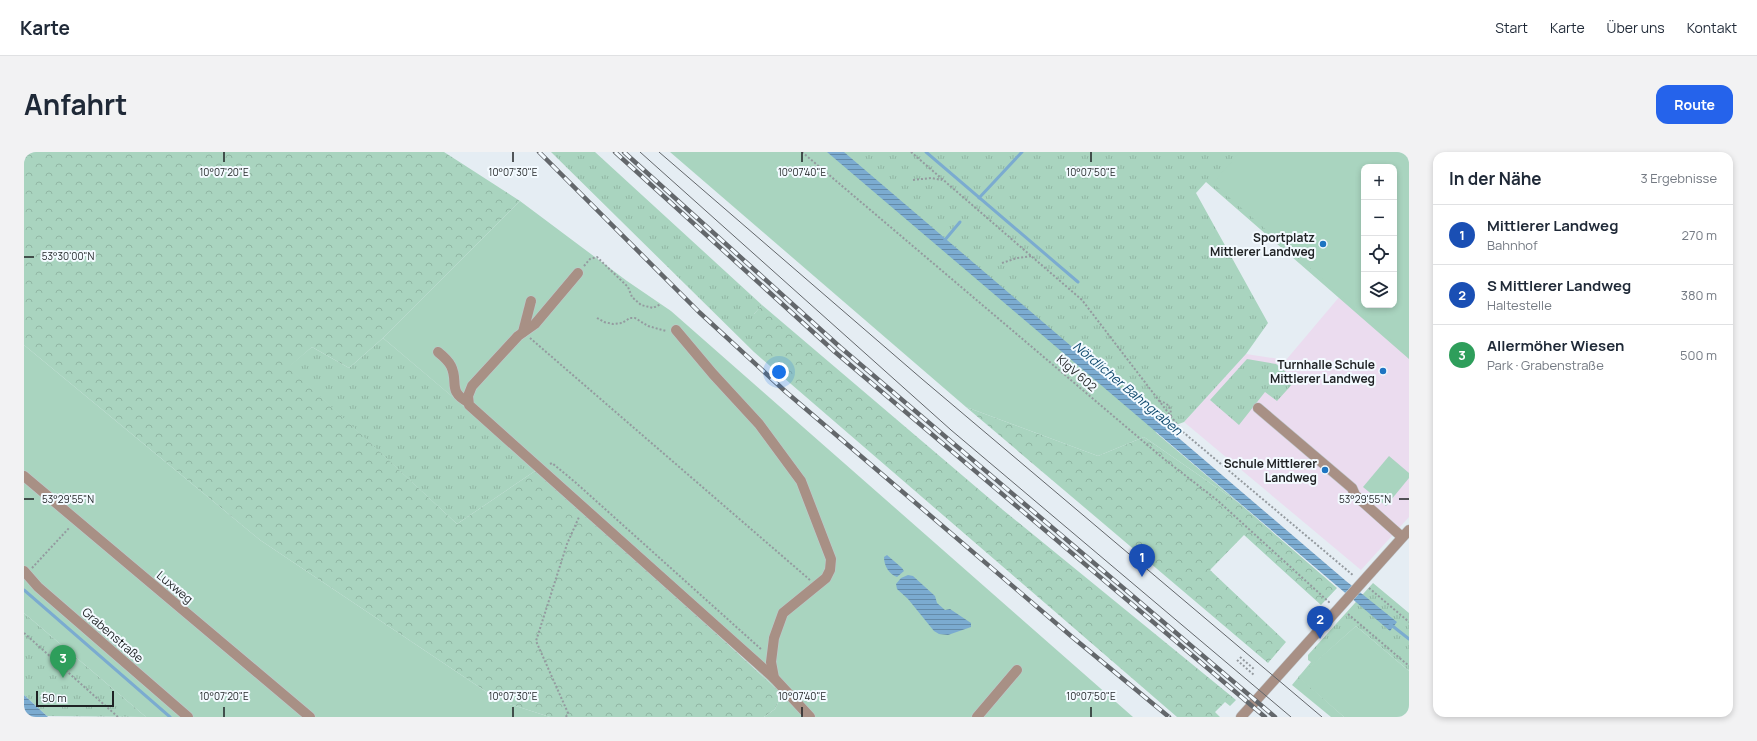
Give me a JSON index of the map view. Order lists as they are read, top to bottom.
{
  "streets": {
    "street": ["Luxweg", "Grabenstraße"],
    "path": ["KlgV 602"]
  },
  "water": ["Nördlicher Bahngraben"],
  "places": ["Sportplatz Mittlerer Landweg", "Turnhalle Schule Mittlerer Landweg", "Schule Mittlerer Landweg"],
  "scale_bar": "50 m",
  "page": {
    "header": "Karte",
    "nav": [
      "Start",
      "Karte",
      "Über uns",
      "Kontakt"
    ],
    "title": "Anfahrt",
    "buttons": "Route",
    "heading": ["In der Nähe", "3 Ergebnisse"],
    "map_buttons": ["+", "−"],
    "list": [
      {
        "mark": "1",
        "name": "Mittlerer Landweg",
        "note": "Bahnhof",
        "value": "270 m"
      },
      {
        "mark": "2",
        "name": "S Mittlerer Landweg",
        "note": "Haltestelle",
        "value": "380 m"
      },
      {
        "mark": "3",
        "name": "Allermöher Wiesen",
        "note": "Park · Grabenstraße",
        "value": "500 m"
      }
    ],
    "pins": ["1", "2", "3"],
    "scale": "50 m"
  },
  "coordinates": [
    "10°07'20\"E",
    "10°07'30\"E",
    "10°07'40\"E",
    "10°07'50\"E",
    "53°30'00\"N",
    "53°29'55\"N"
  ]
}
